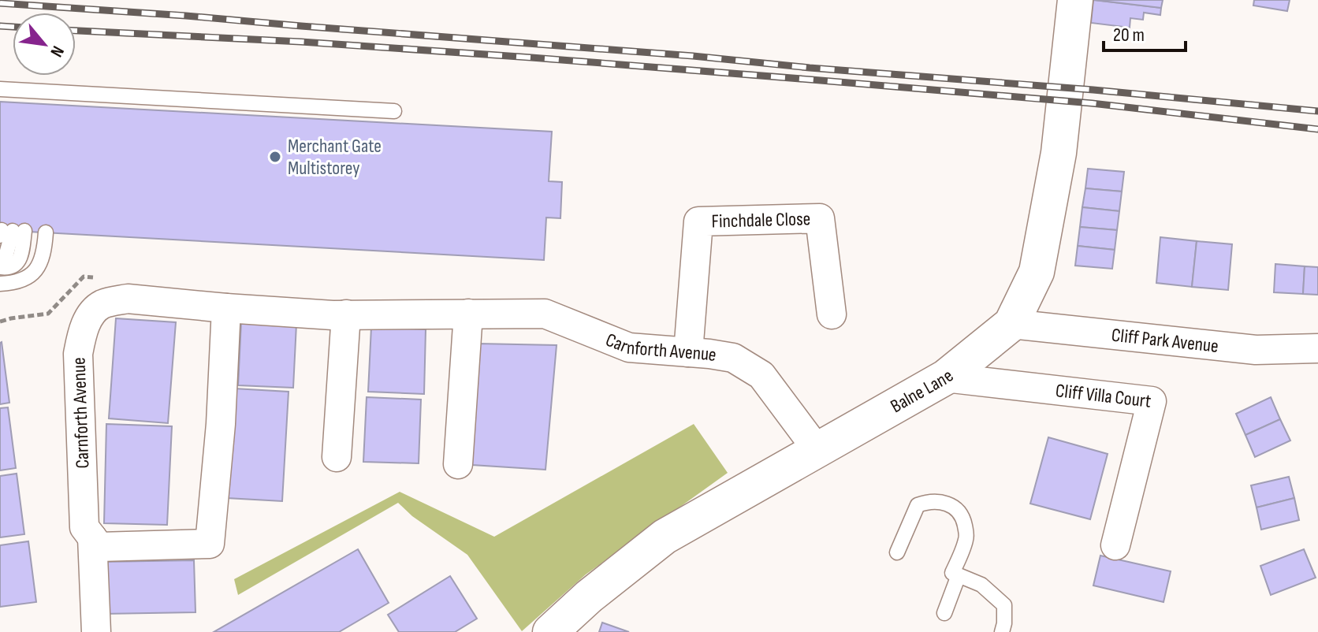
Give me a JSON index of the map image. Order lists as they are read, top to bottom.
{
  "streets": {
    "street": [
      "Finchdale Close",
      "Cliff Park Avenue",
      "Carnforth Avenue",
      "Balne Lane",
      "Cliff Villa Court"
    ]
  },
  "crossings": [
    ["Finchdale Close", "Carnforth Avenue"],
    ["Cliff Park Avenue", "Balne Lane"],
    ["Carnforth Avenue", "Balne Lane"],
    ["Balne Lane", "Cliff Villa Court"]
  ],
  "places": ["Merchant Gate Multistorey"],
  "scale_bar": "20 m",
  "north": "bottom right"
}
